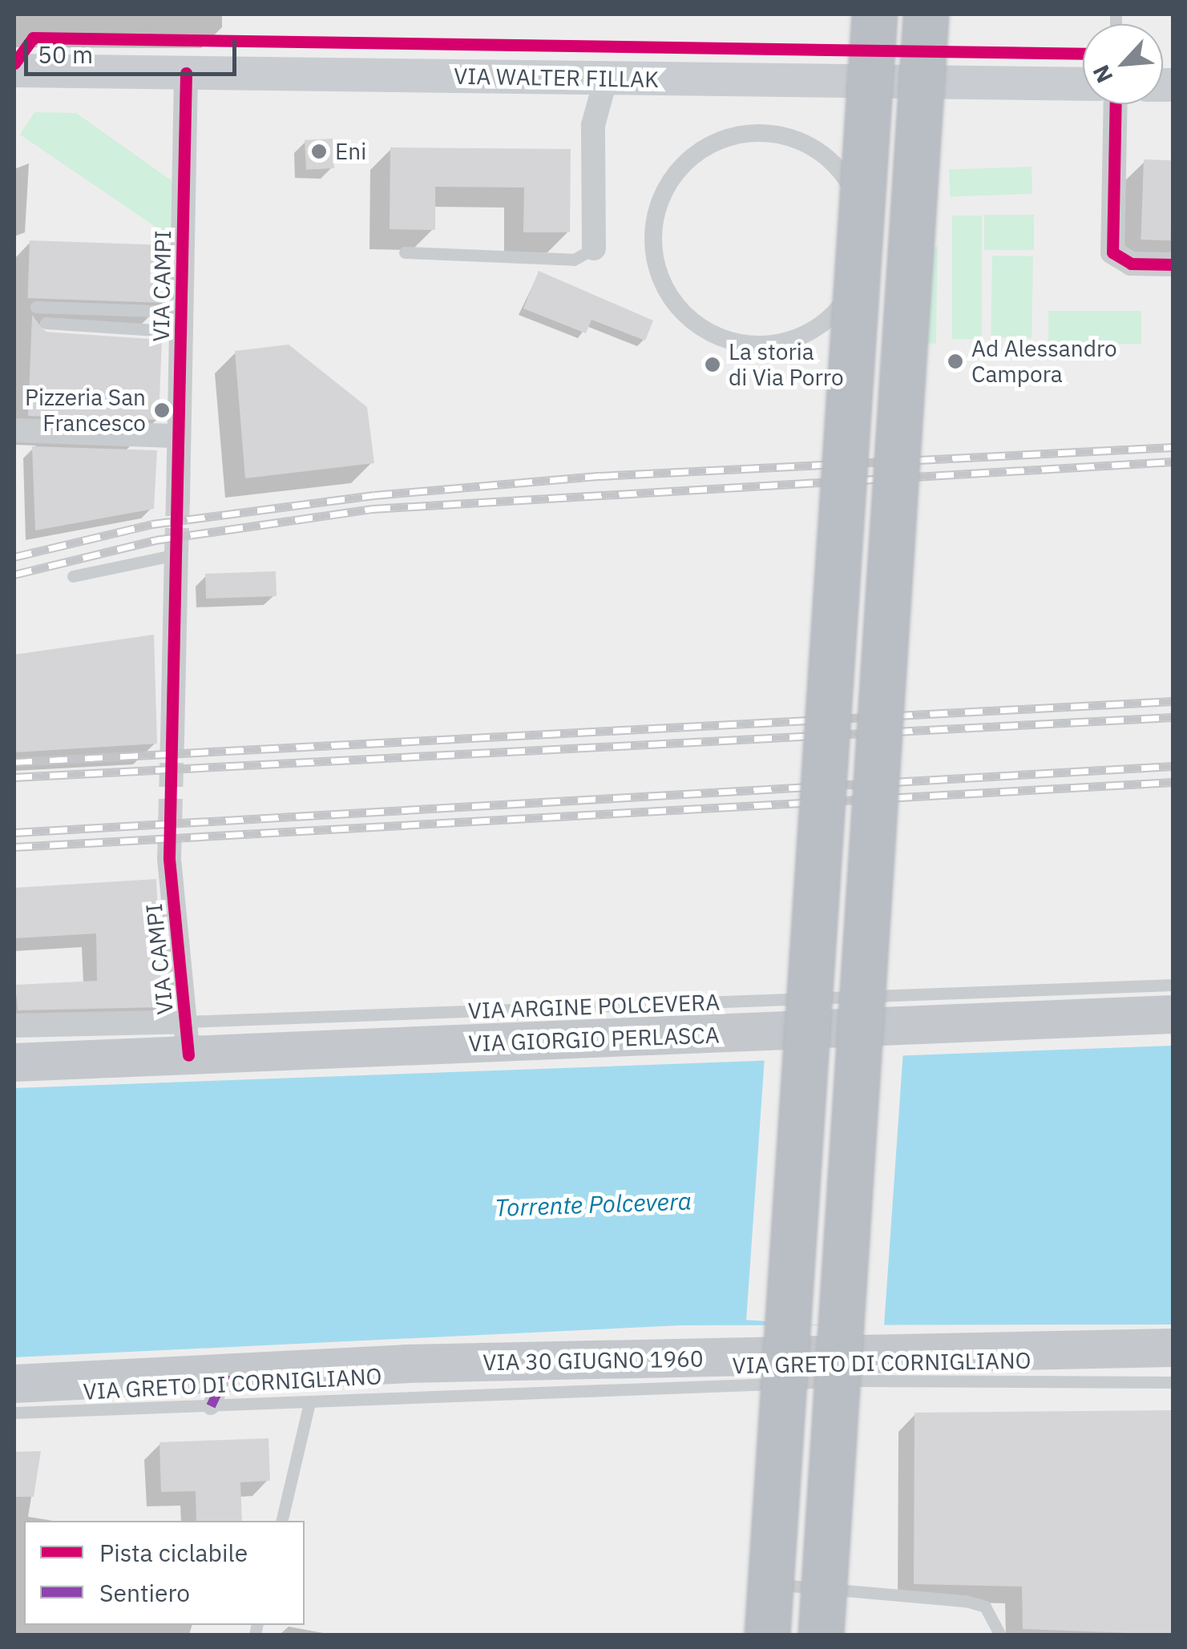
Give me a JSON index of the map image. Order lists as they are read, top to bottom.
{
  "streets": {
    "main road": ["VIA WALTER FILLAK", "VIA GIORGIO PERLASCA", "VIA 30 GIUGNO 1960"],
    "street": ["VIA CAMPI", "VIA ARGINE POLCEVERA"],
    "lane": ["VIA GRETO DI CORNIGLIANO"]
  },
  "crossings": [
    ["VIA WALTER FILLAK", "VIA CAMPI"],
    ["VIA CAMPI", "VIA ARGINE POLCEVERA"],
    ["VIA CAMPI", "VIA GIORGIO PERLASCA"],
    ["VIA ARGINE POLCEVERA", "VIA GIORGIO PERLASCA"],
    ["VIA 30 GIUGNO 1960", "VIA GRETO DI CORNIGLIANO"]
  ],
  "water": ["Torrente Polcevera"],
  "places": [
    "Eni",
    "Ad Alessandro Campora",
    "La storia di Via Porro",
    "Pizzeria San Francesco"
  ],
  "legend": ["Pista ciclabile", "Sentiero"],
  "scale_bar": "50 m",
  "north": "bottom left"
}
